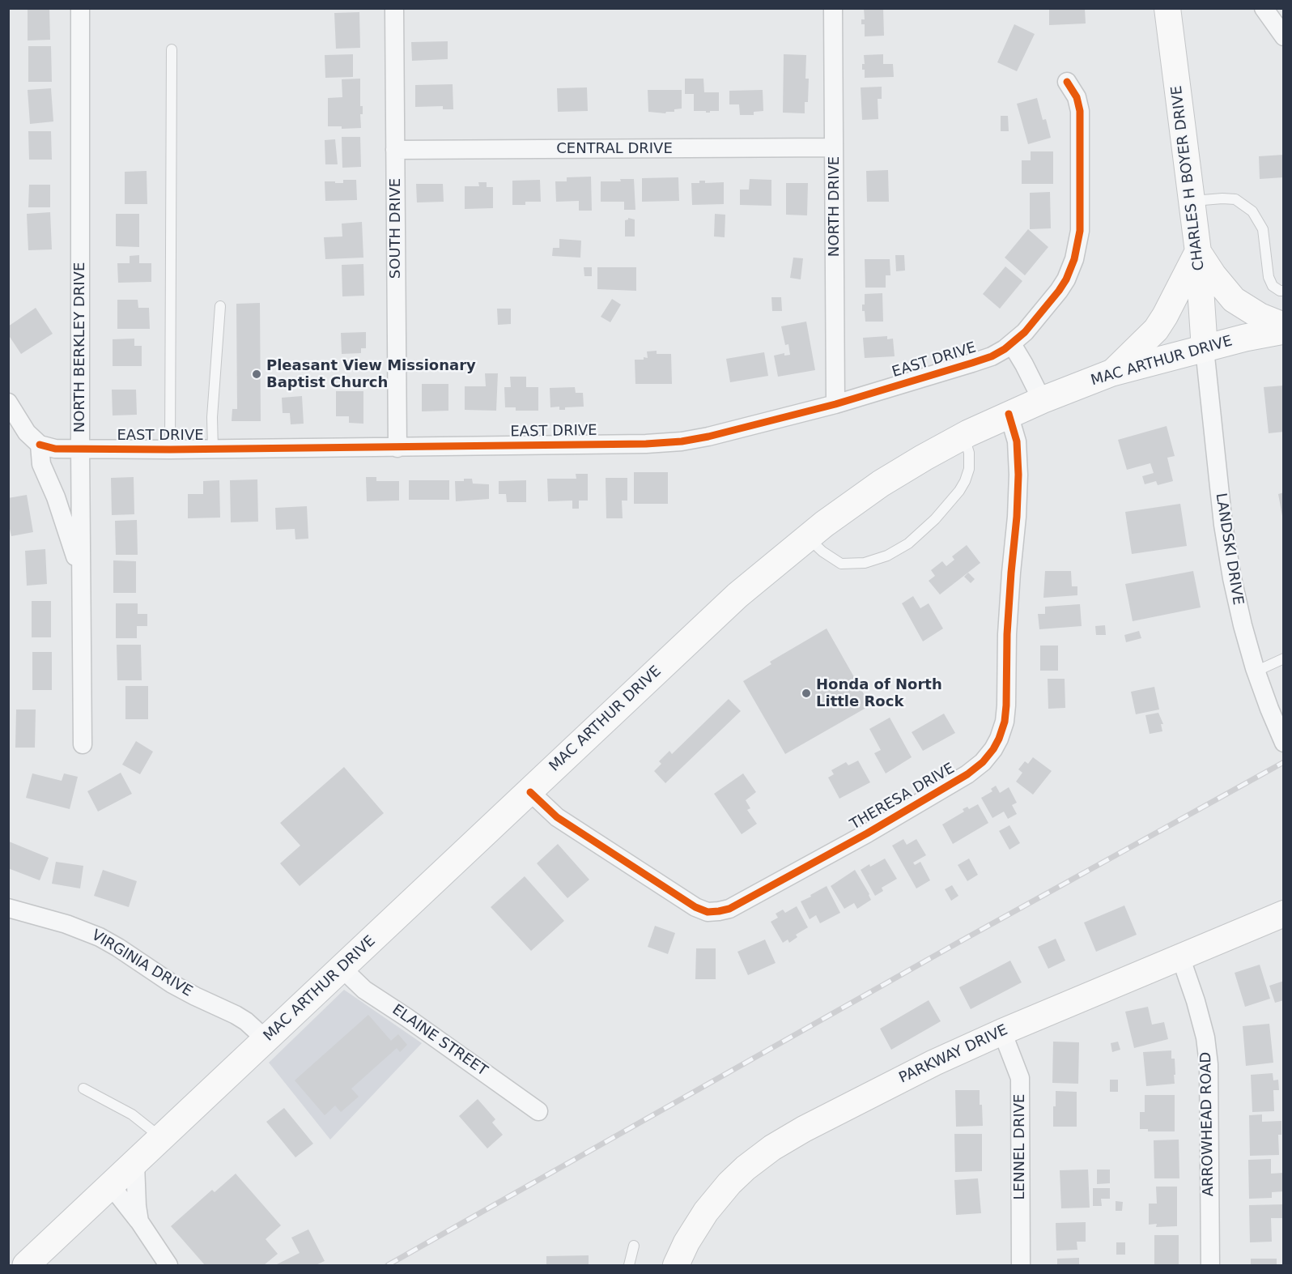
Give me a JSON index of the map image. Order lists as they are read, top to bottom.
{
  "streets": {
    "main road": ["MAC ARTHUR DRIVE"],
    "street": [
      "CENTRAL DRIVE",
      "CHARLES H BOYER DRIVE",
      "NORTH DRIVE",
      "SOUTH DRIVE",
      "NORTH BERKLEY DRIVE",
      "EAST DRIVE",
      "LANDSKI DRIVE",
      "THERESA DRIVE",
      "VIRGINIA DRIVE",
      "ELAINE STREET",
      "PARKWAY DRIVE",
      "ARROWHEAD ROAD",
      "LENNEL DRIVE"
    ]
  },
  "crossings": [
    ["CENTRAL DRIVE", "NORTH DRIVE"],
    ["CENTRAL DRIVE", "SOUTH DRIVE"],
    ["CHARLES H BOYER DRIVE", "MAC ARTHUR DRIVE"],
    ["CHARLES H BOYER DRIVE", "LANDSKI DRIVE"],
    ["NORTH DRIVE", "EAST DRIVE"],
    ["SOUTH DRIVE", "EAST DRIVE"],
    ["NORTH BERKLEY DRIVE", "EAST DRIVE"],
    ["MAC ARTHUR DRIVE", "LANDSKI DRIVE"],
    ["MAC ARTHUR DRIVE", "THERESA DRIVE"],
    ["MAC ARTHUR DRIVE", "VIRGINIA DRIVE"],
    ["MAC ARTHUR DRIVE", "ELAINE STREET"],
    ["PARKWAY DRIVE", "ARROWHEAD ROAD"],
    ["PARKWAY DRIVE", "LENNEL DRIVE"]
  ],
  "places": ["Pleasant View Missionary Baptist Church", "Honda of North Little Rock"]
}
